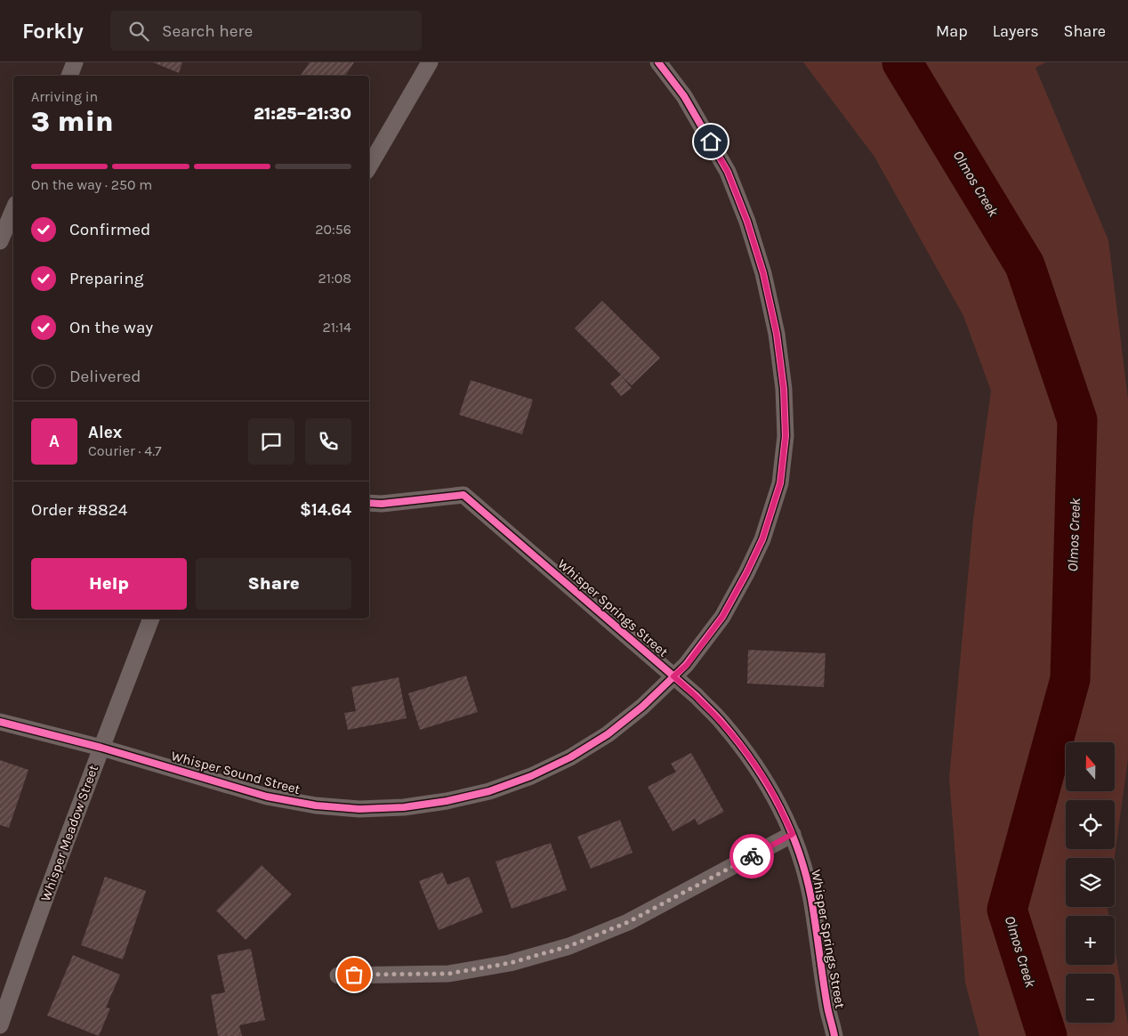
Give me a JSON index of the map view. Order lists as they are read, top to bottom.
{
  "streets": {
    "street": ["Whisper Springs Street", "Whisper Sound Street", "Whisper Meadow Street"]
  },
  "crossings": [
    ["Whisper Springs Street", "Whisper Sound Street"],
    ["Whisper Sound Street", "Whisper Meadow Street"]
  ],
  "water": ["Olmos Creek"],
  "north": "top",
  "page": {
    "header": "Forkly",
    "search": "Search here",
    "nav": ["Map", "Layers", "Share"],
    "heading": ["3 min", "Arriving in", "21:25–21:30"],
    "panel": [
      "Alex",
      "Courier · 4.7",
      "Order #8824",
      "$14.64"
    ],
    "bar": "On the way · 250 m",
    "list": [
      ["Confirmed", "20:56"],
      ["Preparing", "21:08"],
      ["On the way", "21:14"],
      "Delivered"
    ],
    "round": "A",
    "buttons": ["Help", "Share"],
    "map_buttons": ["+", "−"]
  }
}
